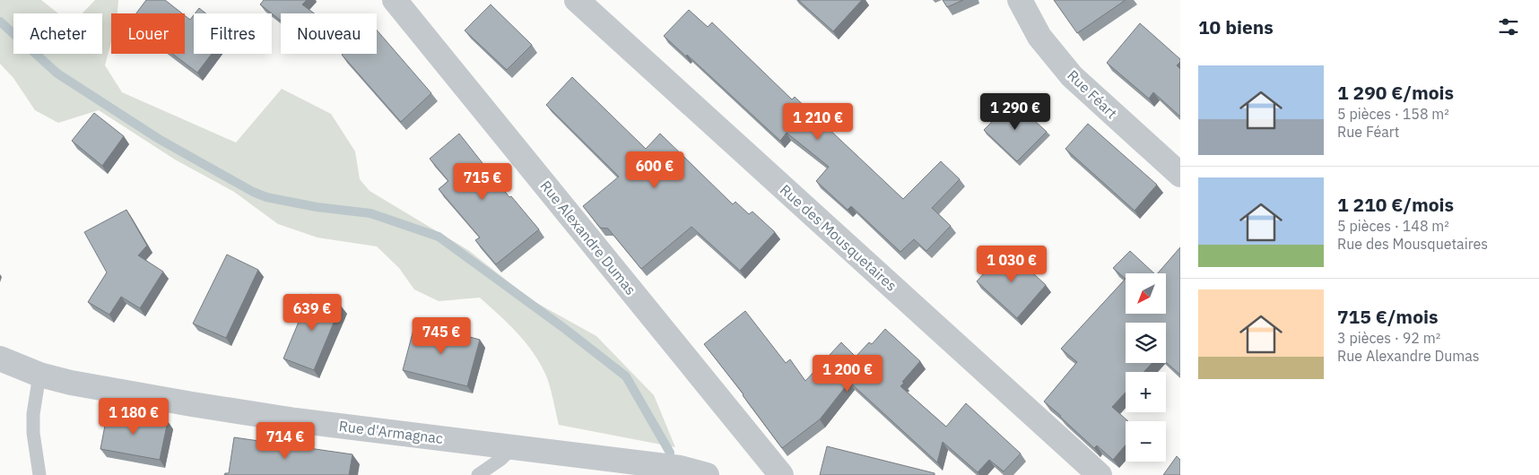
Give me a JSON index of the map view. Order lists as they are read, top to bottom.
{
  "streets": {
    "street": [
      "Rue Féart",
      "Rue Alexandre Dumas",
      "Rue des Mousquetaires",
      "Rue d'Armagnac"
    ]
  },
  "north": "bottom left",
  "page": {
    "heading": "10 biens",
    "chip": [
      "Acheter",
      "Louer",
      "Filtres",
      "Nouveau"
    ],
    "list": [
      {
        "name": "1 290 €/mois",
        "note": "5 pièces · 158 m² · Rue Féart"
      },
      {
        "name": "1 210 €/mois",
        "note": "5 pièces · 148 m² · Rue des Mousquetaires"
      },
      {
        "name": "715 €/mois",
        "note": "3 pièces · 92 m² · Rue Alexandre Dumas"
      }
    ],
    "price": [
      "1 290 €",
      "1 210 €",
      "600 €",
      "715 €",
      "1 030 €",
      "639 €",
      "745 €",
      "1 200 €",
      "1 180 €",
      "714 €"
    ],
    "map_buttons": ["+", "−"]
  }
}
